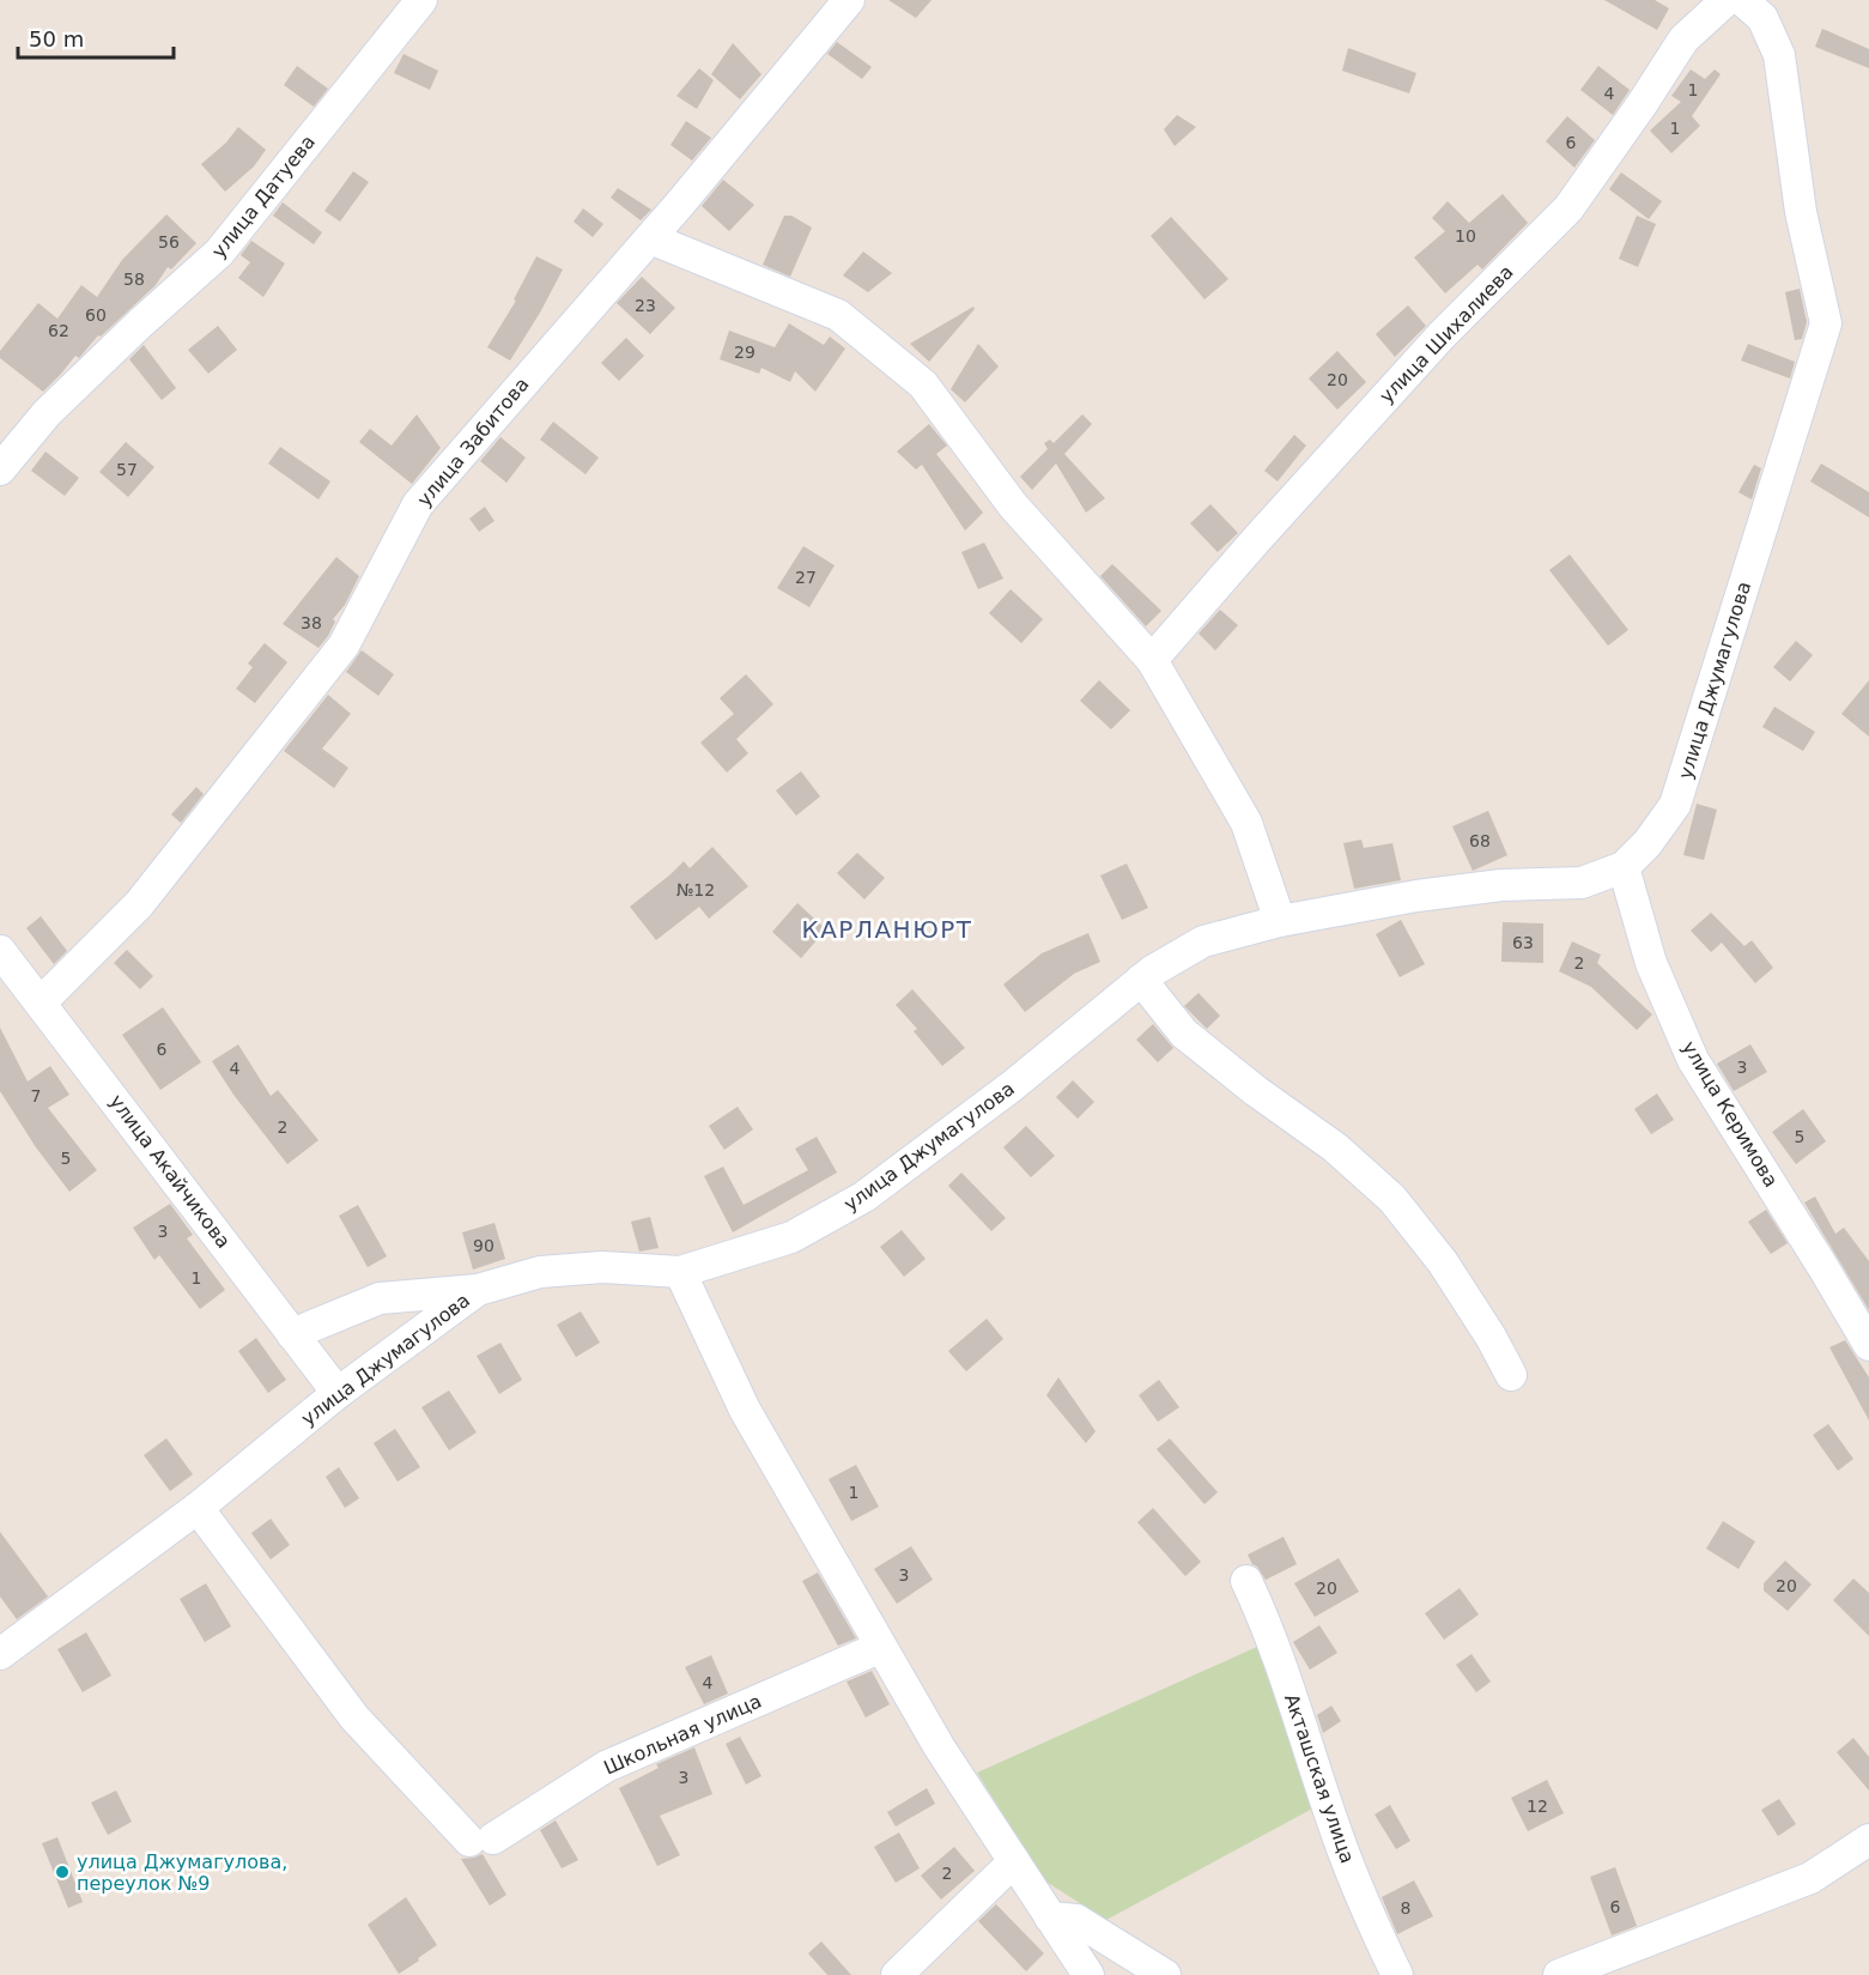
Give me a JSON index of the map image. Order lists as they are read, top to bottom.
{
  "streets": {
    "street": [
      "улица Датуева",
      "улица Шихалиева",
      "улица Забитова",
      "улица Джумагулова",
      "улица Керимова",
      "улица Акайчикова",
      "Школьная улица",
      "Акташская улица"
    ]
  },
  "crossings": [
    ["улица Забитова", "улица Акайчикова"],
    ["улица Джумагулова", "улица Керимова"],
    ["улица Джумагулова", "улица Акайчикова"],
    ["улица Джумагулова", "Школьная улица"]
  ],
  "districts": ["КАРЛАНЮРТ"],
  "places": ["улица Джумагулова, переулок №9"],
  "house_numbers": [
    "1",
    "4",
    "1",
    "6",
    "10",
    "56",
    "58",
    "23",
    "60",
    "62",
    "29",
    "20",
    "57",
    "27",
    "38",
    "68",
    "№12",
    "63",
    "2",
    "6",
    "3",
    "4",
    "7",
    "2",
    "5",
    "5",
    "3",
    "90",
    "1",
    "1",
    "3",
    "20",
    "20",
    "4",
    "3",
    "12",
    "2",
    "6",
    "8"
  ],
  "scale_bar": "50 m"
}
